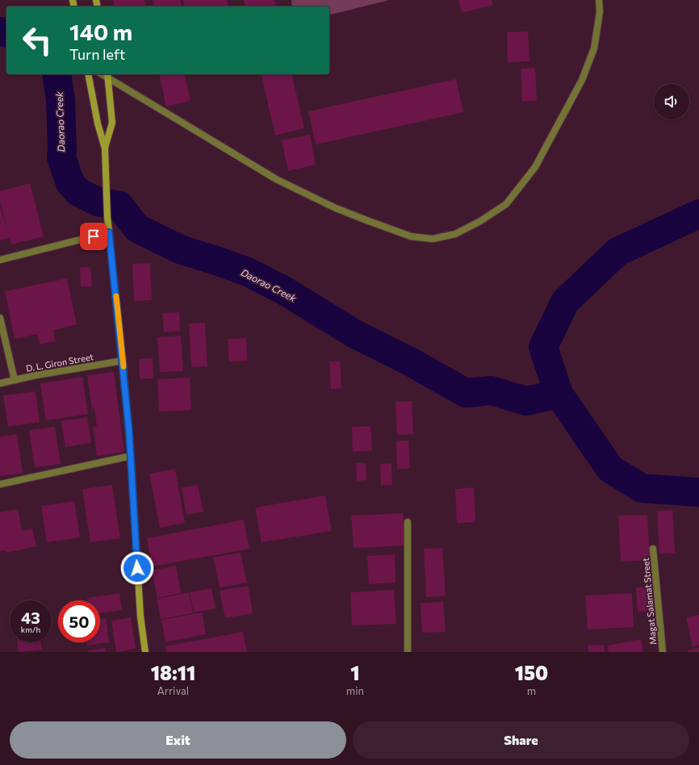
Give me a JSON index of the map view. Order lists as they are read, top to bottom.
{
  "streets": {
    "street": ["D. L. Giron Street", "Magat Salamat Street"]
  },
  "water": ["Daorao Creek"],
  "page": {
    "turn": ["140 m", "Turn left"],
    "speed": "43 km/h",
    "limit": "50",
    "eta": [
      "18:11",
      "Arrival",
      "1",
      "min",
      "150",
      "m"
    ],
    "buttons": ["Exit", "Share"]
  }
}
